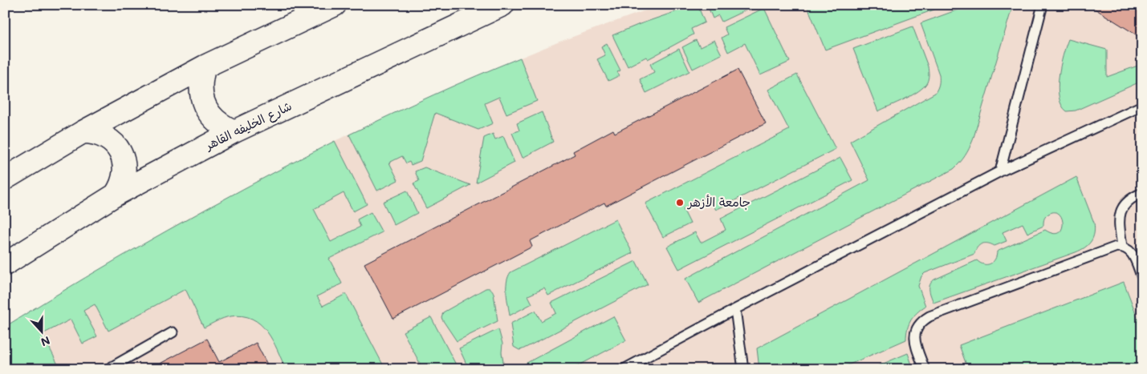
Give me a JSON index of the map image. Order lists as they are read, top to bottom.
{
  "streets": {
    "main road": ["شارع الخليفه القاهر"]
  },
  "places": ["جامعة الأزهر"],
  "north": "bottom"
}
